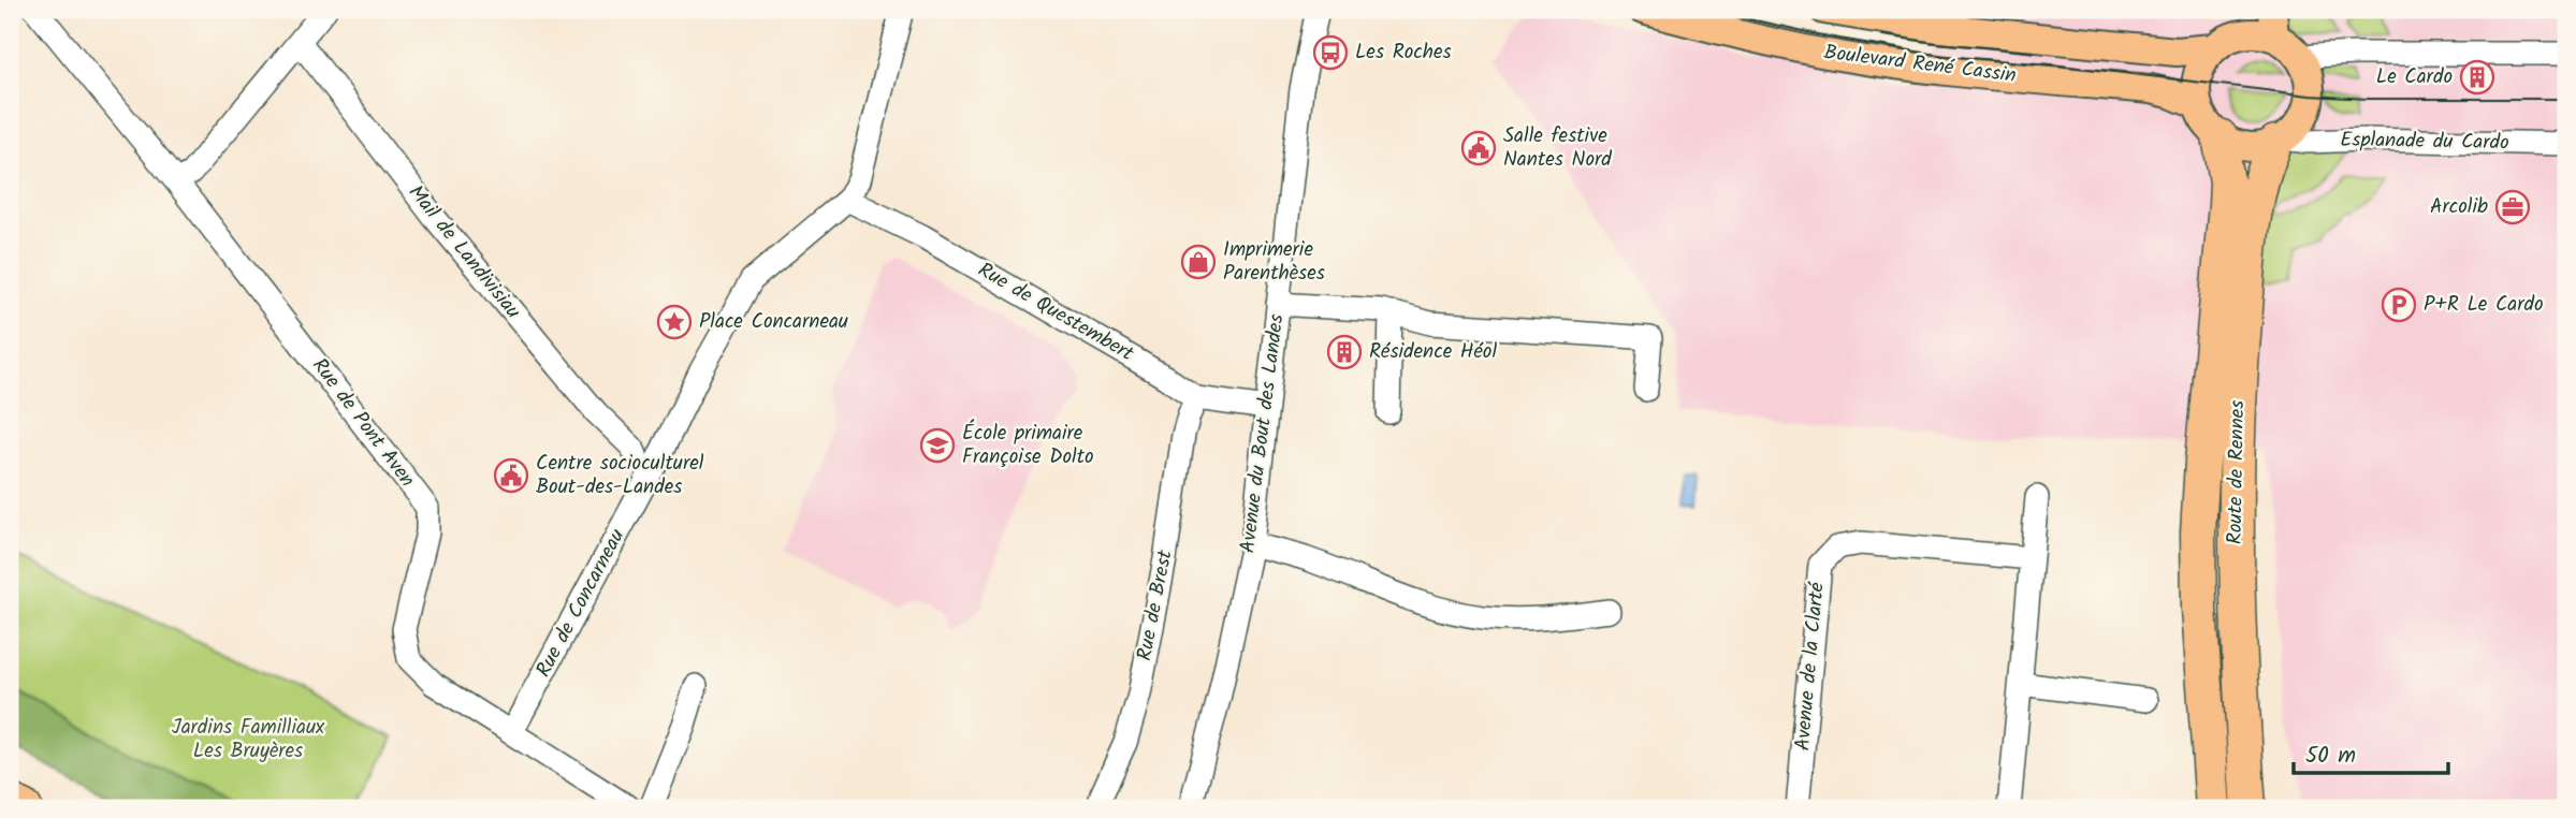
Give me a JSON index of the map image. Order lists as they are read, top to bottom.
{
  "streets": {
    "highway": ["Route de Rennes"],
    "main road": ["Boulevard René Cassin"],
    "street": [
      "Esplanade du Cardo",
      "Mail de Landivisiau",
      "Rue de Questembert",
      "Rue de Pont Aven",
      "Avenue du Bout des Landes",
      "Rue de Concarneau",
      "Rue de Brest",
      "Avenue de la Clarté"
    ]
  },
  "crossings": [
    ["Boulevard René Cassin", "Esplanade du Cardo"],
    ["Boulevard René Cassin", "Route de Rennes"],
    ["Esplanade du Cardo", "Route de Rennes"],
    ["Rue de Questembert", "Avenue du Bout des Landes"],
    ["Rue de Questembert", "Rue de Concarneau"],
    ["Rue de Questembert", "Rue de Brest"],
    ["Rue de Pont Aven", "Rue de Concarneau"]
  ],
  "parks": ["Jardins Familliaux Les Bruyères"],
  "places": {
    "bus stop": ["Les Roches"],
    "building": ["Le Cardo", "Résidence Héol"],
    "public building": ["Salle festive Nantes Nord", "Centre socioculturel Bout-des-Landes"],
    "office": ["Arcolib"],
    "shop": ["Imprimerie Parenthèses"],
    "parking": ["P+R Le Cardo"],
    "place": ["Place Concarneau"],
    "school or university": ["École primaire Françoise Dolto"]
  },
  "scale_bar": "50 m"
}
